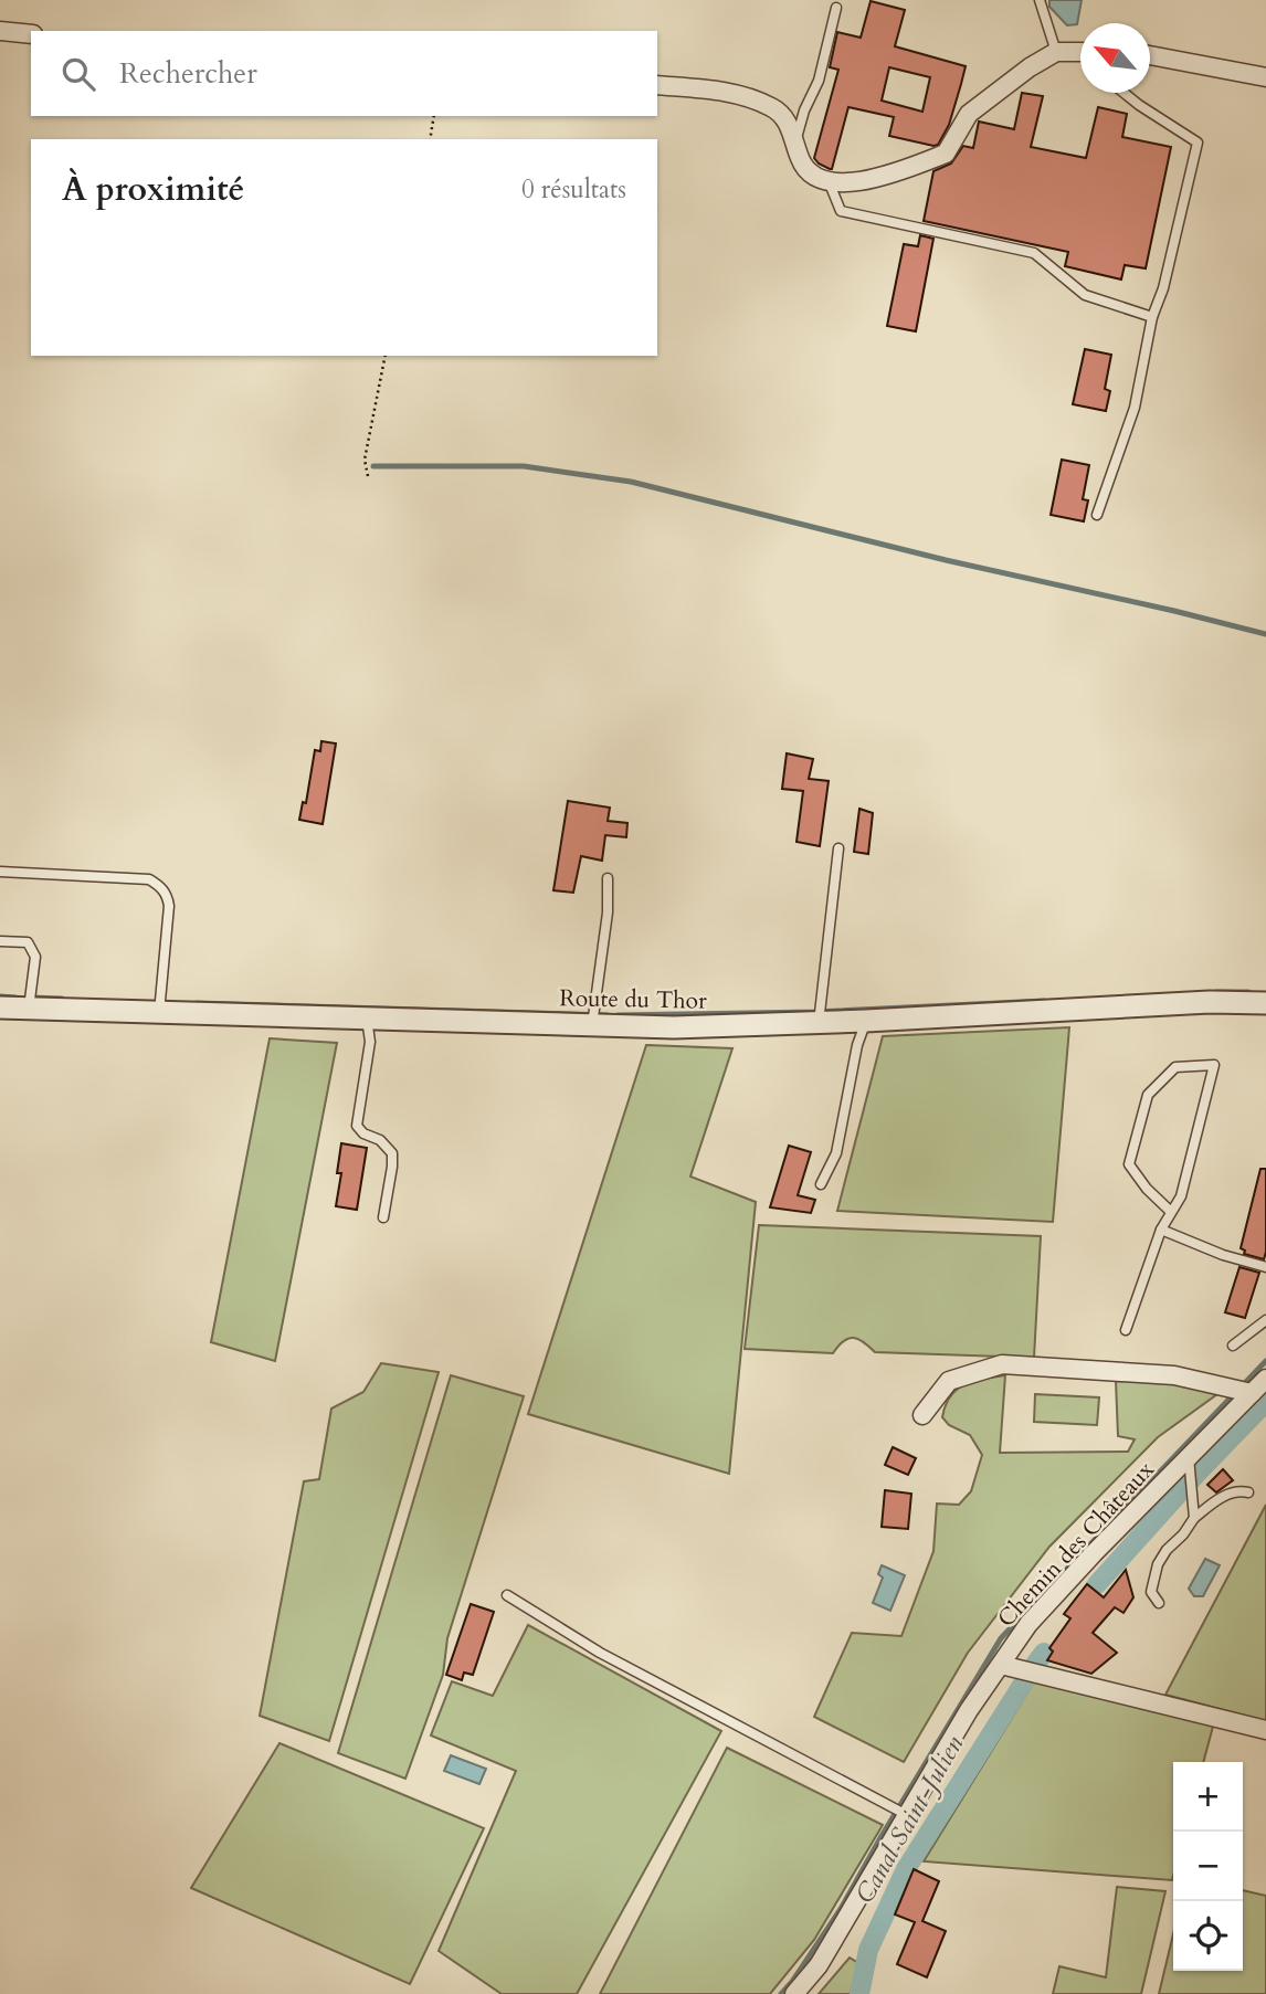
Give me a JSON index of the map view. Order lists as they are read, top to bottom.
{
  "streets": {
    "street": ["Route du Thor", "Chemin des Châteaux"]
  },
  "water": ["Canal Saint-Julien"],
  "north": "top left",
  "page": {
    "search": "Rechercher",
    "heading": ["À proximité", "0 résultats"],
    "map_buttons": ["+", "−"]
  }
}
